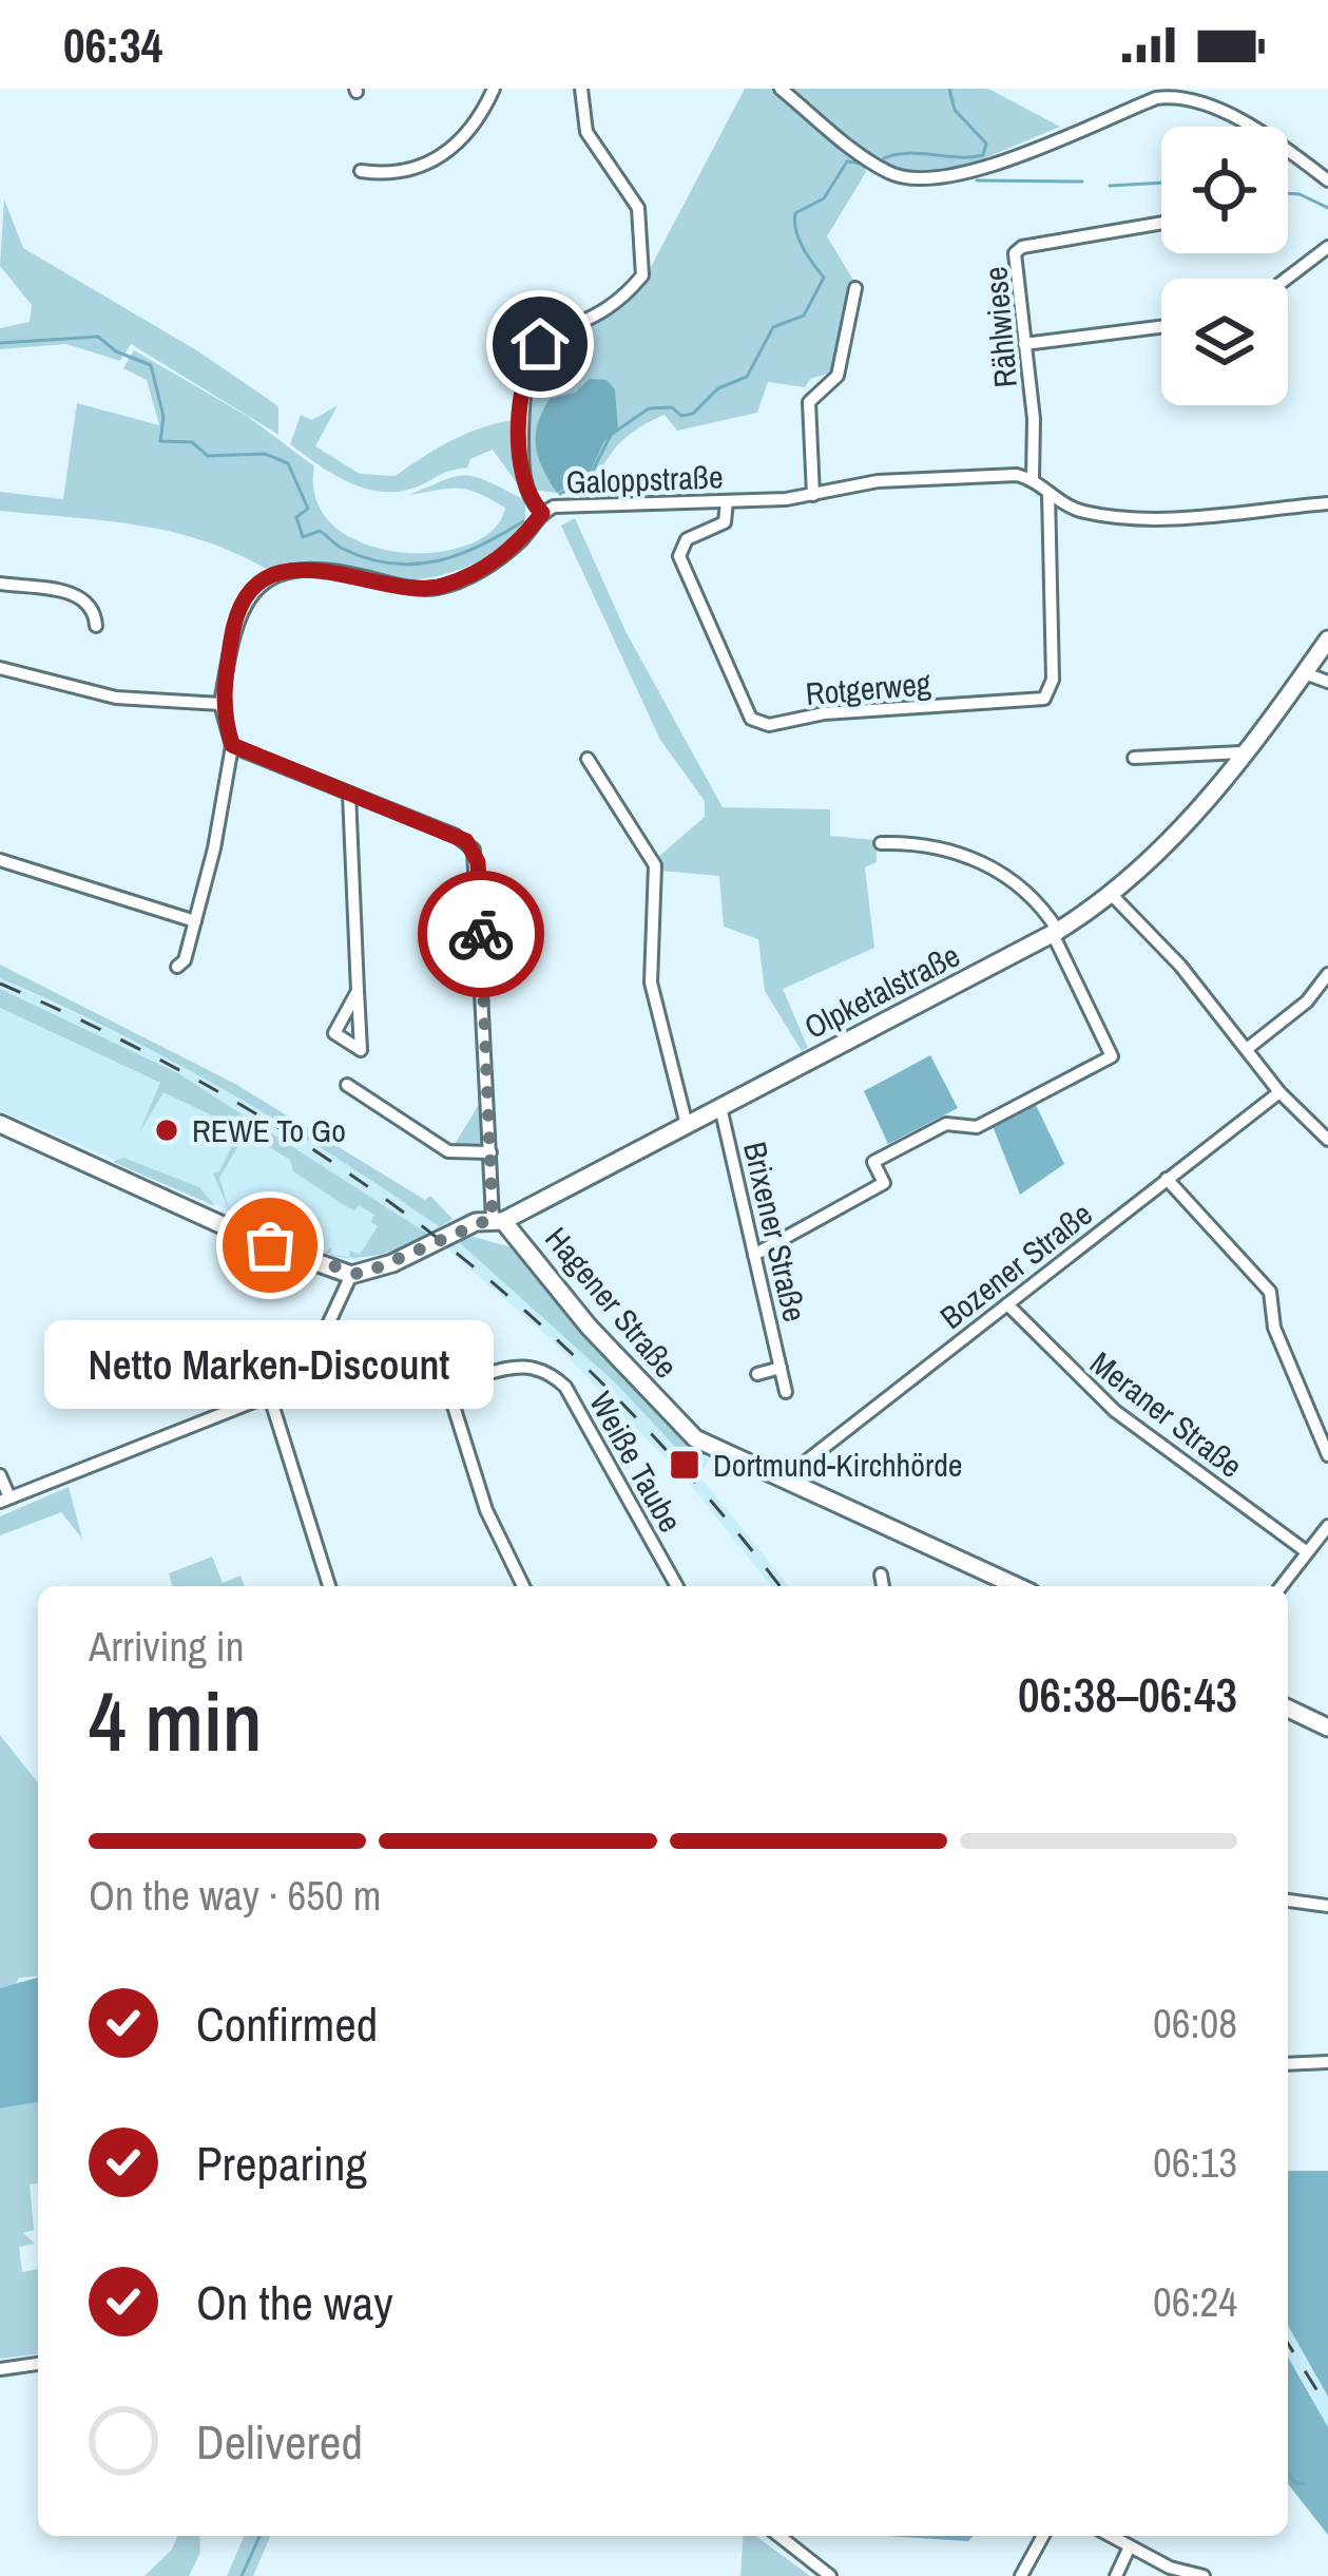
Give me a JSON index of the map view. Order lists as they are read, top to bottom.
{
  "streets": {
    "main road": ["Olpketalstraße", "Hagener Straße"],
    "street": [
      "Rählwiese",
      "Galoppstraße",
      "Rotgerweg",
      "Brixener Straße",
      "Bozener Straße",
      "Meraner Straße",
      "Weiße Taube"
    ]
  },
  "crossings": [
    ["Rählwiese", "Galoppstraße"],
    ["Galoppstraße", "Rotgerweg"],
    ["Olpketalstraße", "Brixener Straße"],
    ["Olpketalstraße", "Hagener Straße"],
    ["Bozener Straße", "Hagener Straße"],
    ["Bozener Straße", "Meraner Straße"]
  ],
  "places": {
    "other": ["REWE To Go", "Netto Marken-Discount"],
    "transit": ["Dortmund-Kirchhörde"]
  },
  "page": {
    "status": "06:34",
    "bubble": "Netto Marken-Discount",
    "heading": ["4 min", "Arriving in", "06:38–06:43"],
    "bar": "On the way · 650 m",
    "list": [
      ["Confirmed", "06:08"],
      ["Preparing", "06:13"],
      ["On the way", "06:24"],
      "Delivered"
    ]
  }
}
